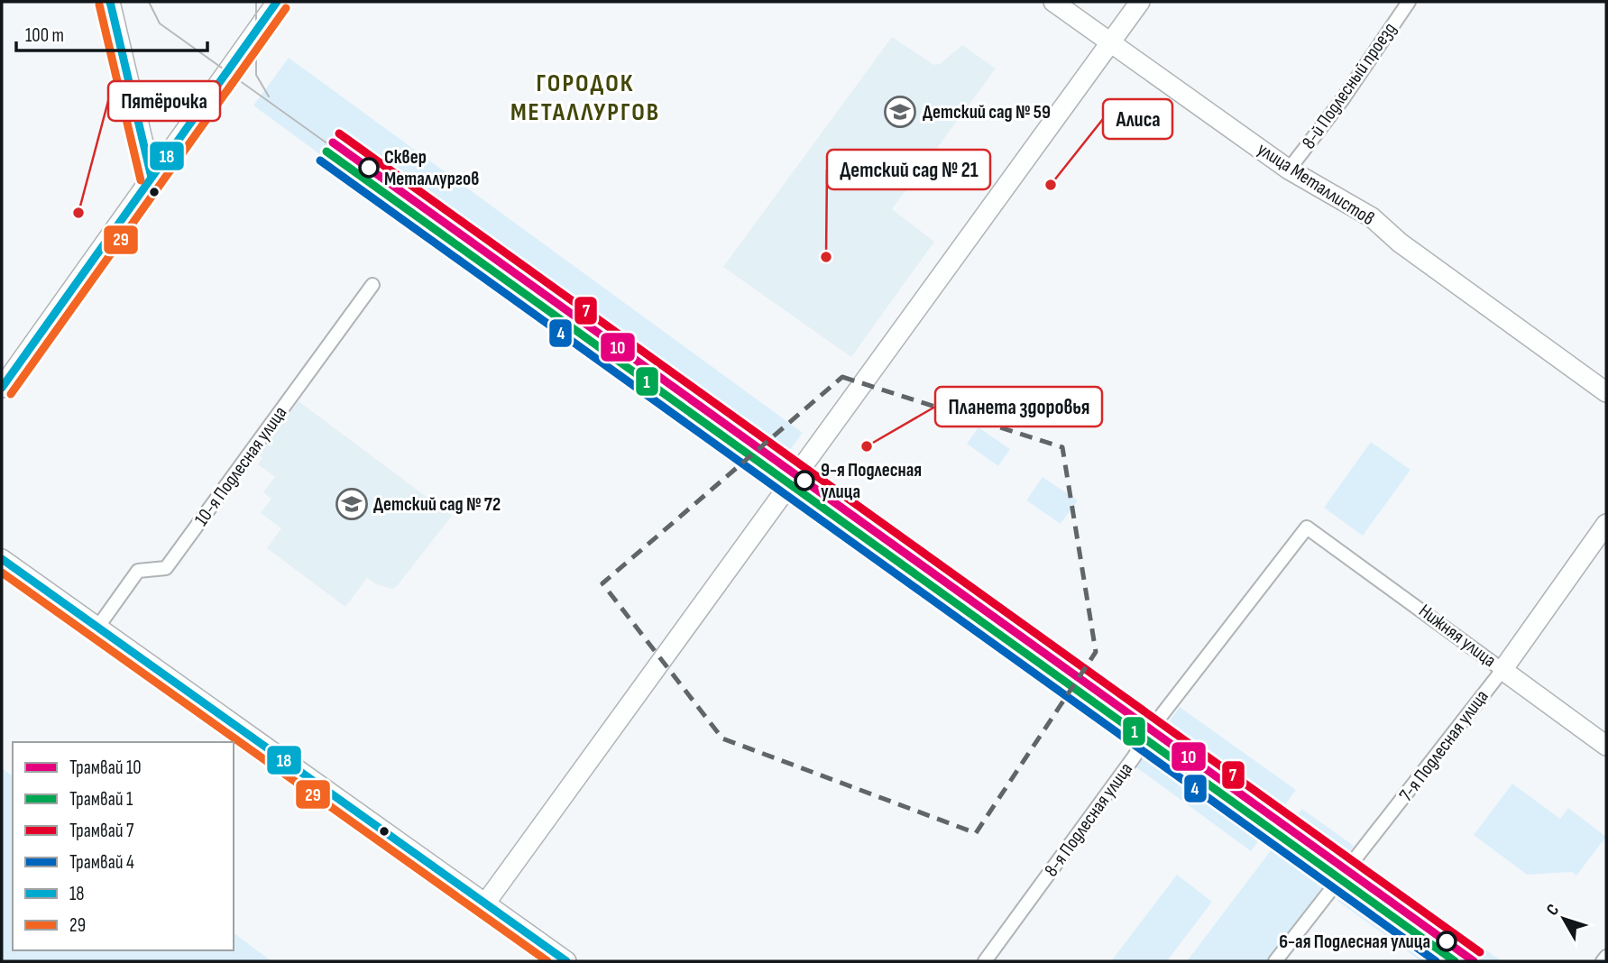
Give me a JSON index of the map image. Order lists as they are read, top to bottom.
{
  "streets": {
    "street": [
      "8-й Подлесный проезд",
      "улица Металлистов",
      "10-я Подлесная улица",
      "Нижняя улица",
      "7-я Подлесная улица",
      "8-я Подлесная улица"
    ]
  },
  "crossings": [
    ["8-й Подлесный проезд", "улица Металлистов"],
    ["Нижняя улица", "7-я Подлесная улица"],
    ["Нижняя улица", "8-я Подлесная улица"]
  ],
  "districts": ["ГОРОДОК МЕТАЛЛУРГОВ"],
  "places": {
    "school or university": ["Детский сад № 59", "Детский сад № 72"],
    "other": [
      "Сквер Металлургов",
      "Алиса",
      "Пятёрочка",
      "Детский сад № 21",
      "Планета здоровья",
      "9-я Подлесная улица",
      "6-ая Подлесная улица"
    ]
  },
  "lines": [
    "transit line 18",
    "transit line 29",
    "tram line 7",
    "tram line 10",
    "tram line 1",
    "tram line 4"
  ],
  "legend": [
    "Трамвай 10",
    "Трамвай 1",
    "Трамвай 7",
    "Трамвай 4",
    "18",
    "29"
  ],
  "scale_bar": "100 m",
  "north": "top left"
}
